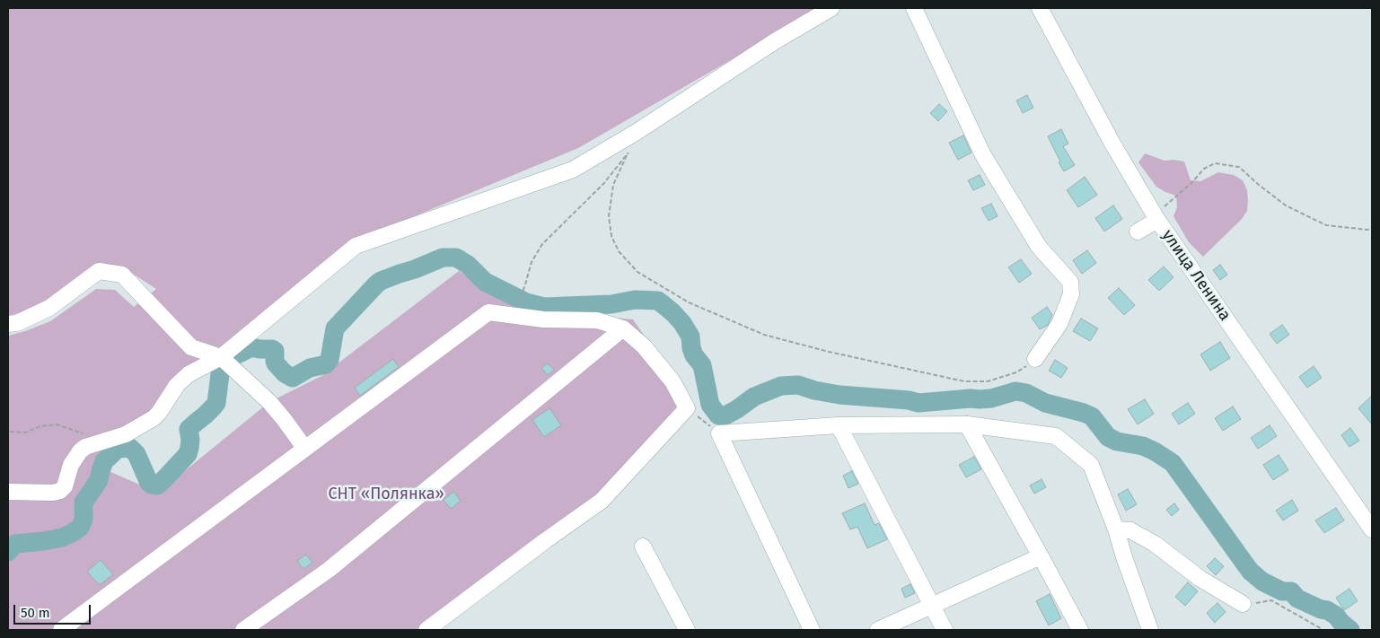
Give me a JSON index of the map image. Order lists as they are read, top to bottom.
{
  "streets": {
    "street": ["улица Ленина"]
  },
  "parks": ["СНТ «Полянка»"],
  "scale_bar": "50 m"
}
